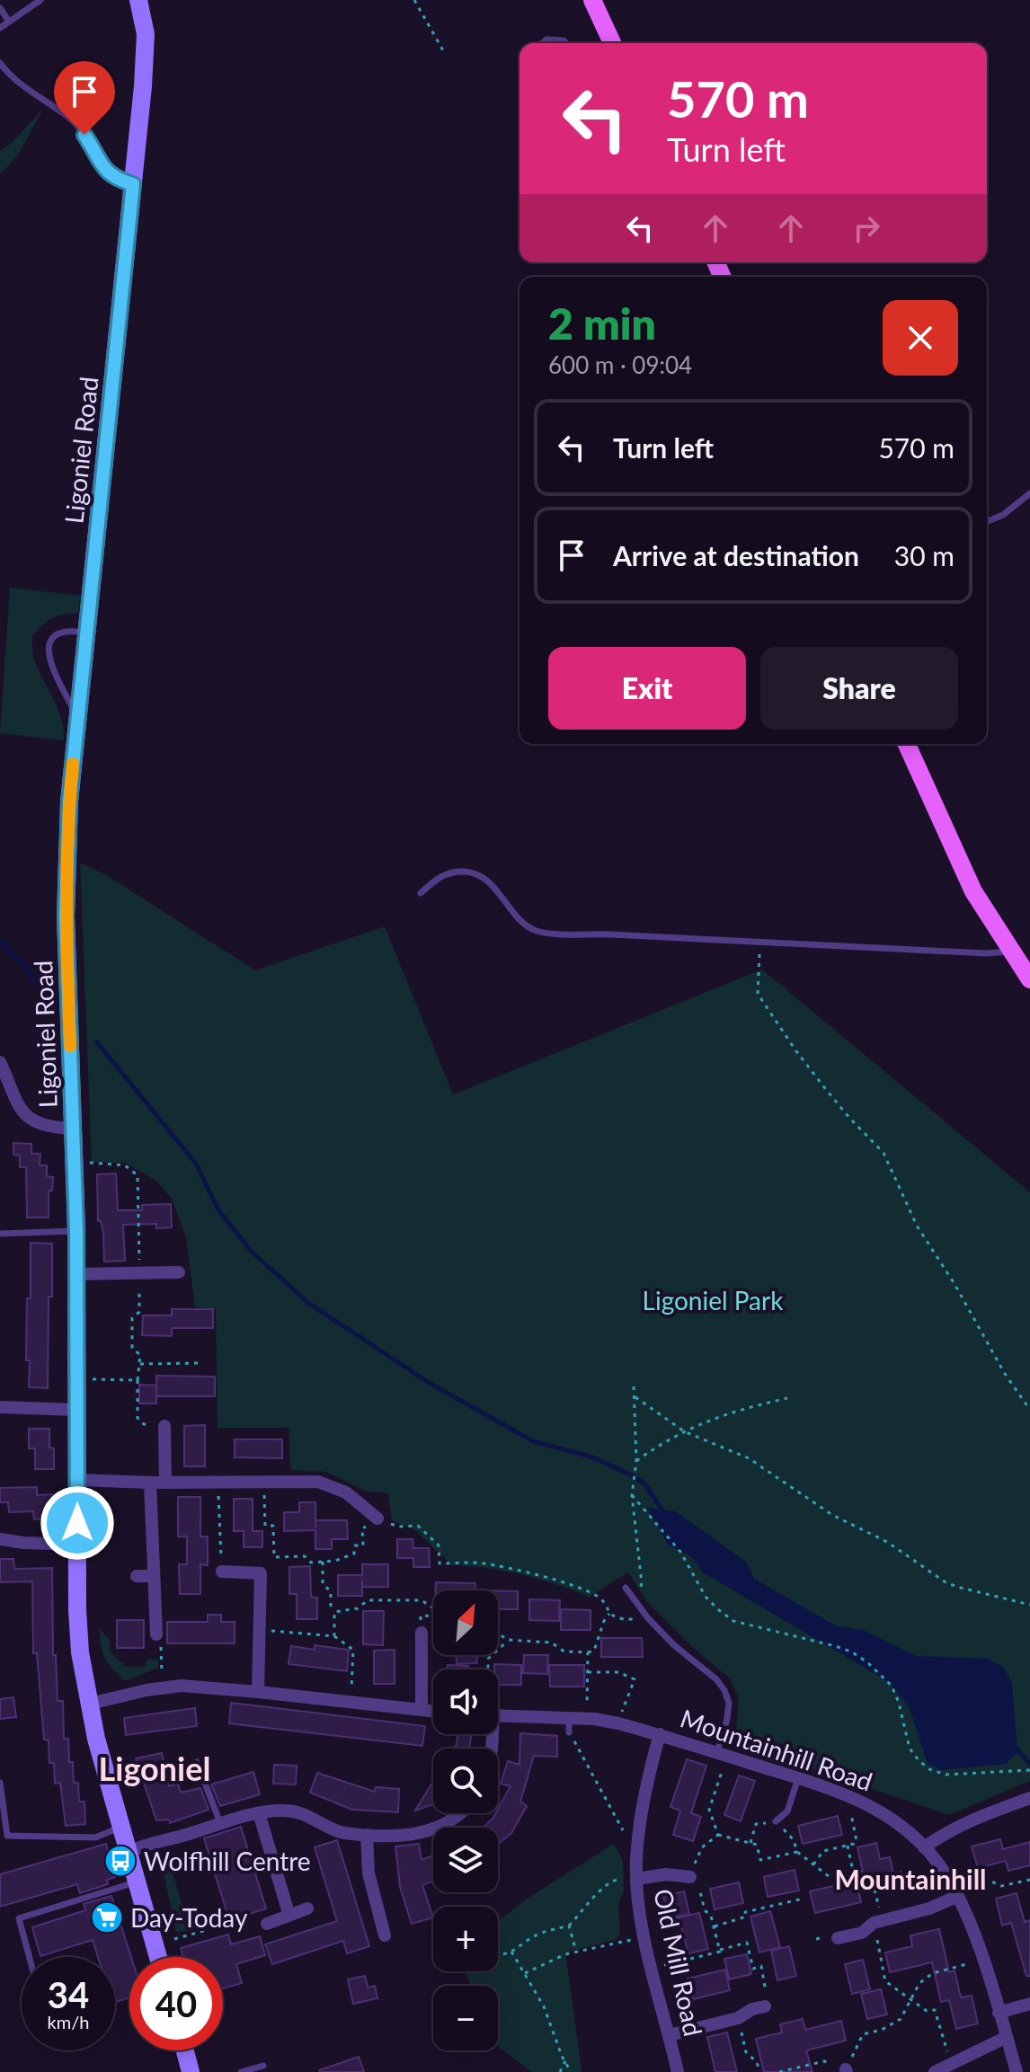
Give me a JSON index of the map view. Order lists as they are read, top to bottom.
{
  "streets": {
    "street": ["Ligoniel Road", "Mountainhill Road", "Old Mill Road"]
  },
  "crossings": [
    ["Mountainhill Road", "Old Mill Road"]
  ],
  "districts": ["Ligoniel", "Mountainhill"],
  "parks": ["Ligoniel Park"],
  "places": {
    "bus stop": ["Wolfhill Centre"],
    "supermarket": ["Day-Today"]
  },
  "north": "top right",
  "page": {
    "turn": ["570 m", "Turn left"],
    "heading": ["2 min", "600 m · 09:04"],
    "list": [
      {
        "name": "Turn left",
        "value": "570 m"
      },
      {
        "name": "Arrive at destination",
        "value": "30 m"
      }
    ],
    "buttons": ["Exit", "Share"],
    "map_buttons": ["+", "−"],
    "speed": "34 km/h",
    "limit": "40"
  }
}
